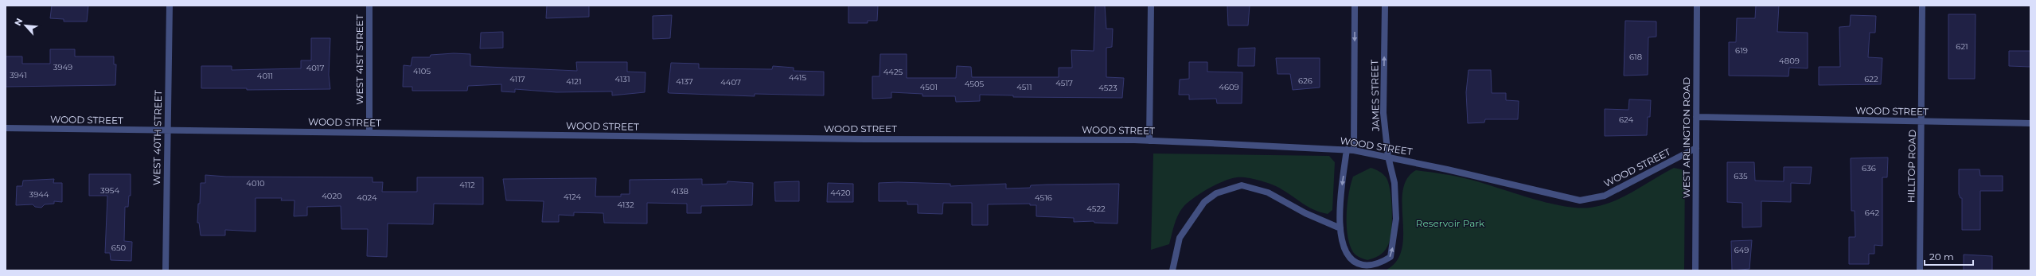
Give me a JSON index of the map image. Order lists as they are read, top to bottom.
{
  "streets": {
    "street": [
      "WEST 41ST STREET",
      "JAMES STREET",
      "WOOD STREET",
      "WEST 40TH STREET",
      "WEST ARLINGTON ROAD",
      "HILLTOP ROAD"
    ]
  },
  "crossings": [
    ["WEST 41ST STREET", "WOOD STREET"],
    ["JAMES STREET", "WOOD STREET"],
    ["WOOD STREET", "WEST 40TH STREET"],
    ["WOOD STREET", "WEST ARLINGTON ROAD"],
    ["WOOD STREET", "HILLTOP ROAD"]
  ],
  "parks": ["Reservoir Park"],
  "house_numbers": [
    "621",
    "619",
    "618",
    "4809",
    "3949",
    "4017",
    "4105",
    "4425",
    "3941",
    "4011",
    "4415",
    "4117",
    "4131",
    "622",
    "626",
    "4121",
    "4137",
    "4407",
    "4517",
    "4505",
    "4501",
    "4511",
    "4609",
    "4523",
    "624",
    "636",
    "635",
    "4010",
    "4112",
    "3954",
    "4138",
    "4420",
    "3944",
    "4020",
    "4124",
    "4024",
    "4516",
    "4132",
    "4522",
    "642",
    "650",
    "649"
  ],
  "scale_bar": "20 m",
  "north": "top left"
}
